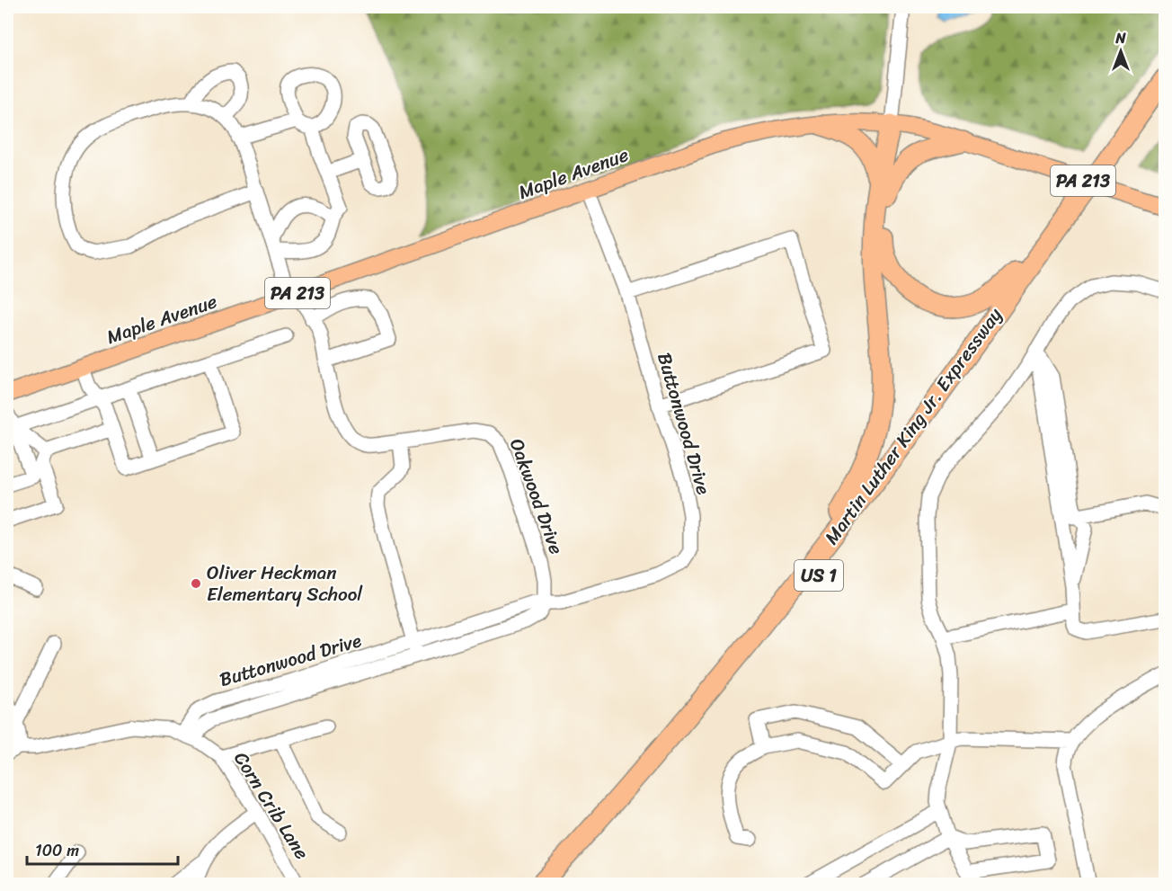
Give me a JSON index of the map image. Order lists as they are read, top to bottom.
{
  "streets": {
    "highway": ["Martin Luther King Jr. Expressway", "US 1"],
    "main road": ["Maple Avenue", "PA 213"],
    "street": ["Buttonwood Drive", "Oakwood Drive", "Corn Crib Lane"]
  },
  "crossings": [
    ["Maple Avenue", "Buttonwood Drive"],
    ["Maple Avenue", "Oakwood Drive"],
    ["Buttonwood Drive", "Oakwood Drive"],
    ["Buttonwood Drive", "Corn Crib Lane"]
  ],
  "places": ["Oliver Heckman Elementary School"],
  "scale_bar": "100 m",
  "north": "top"
}
